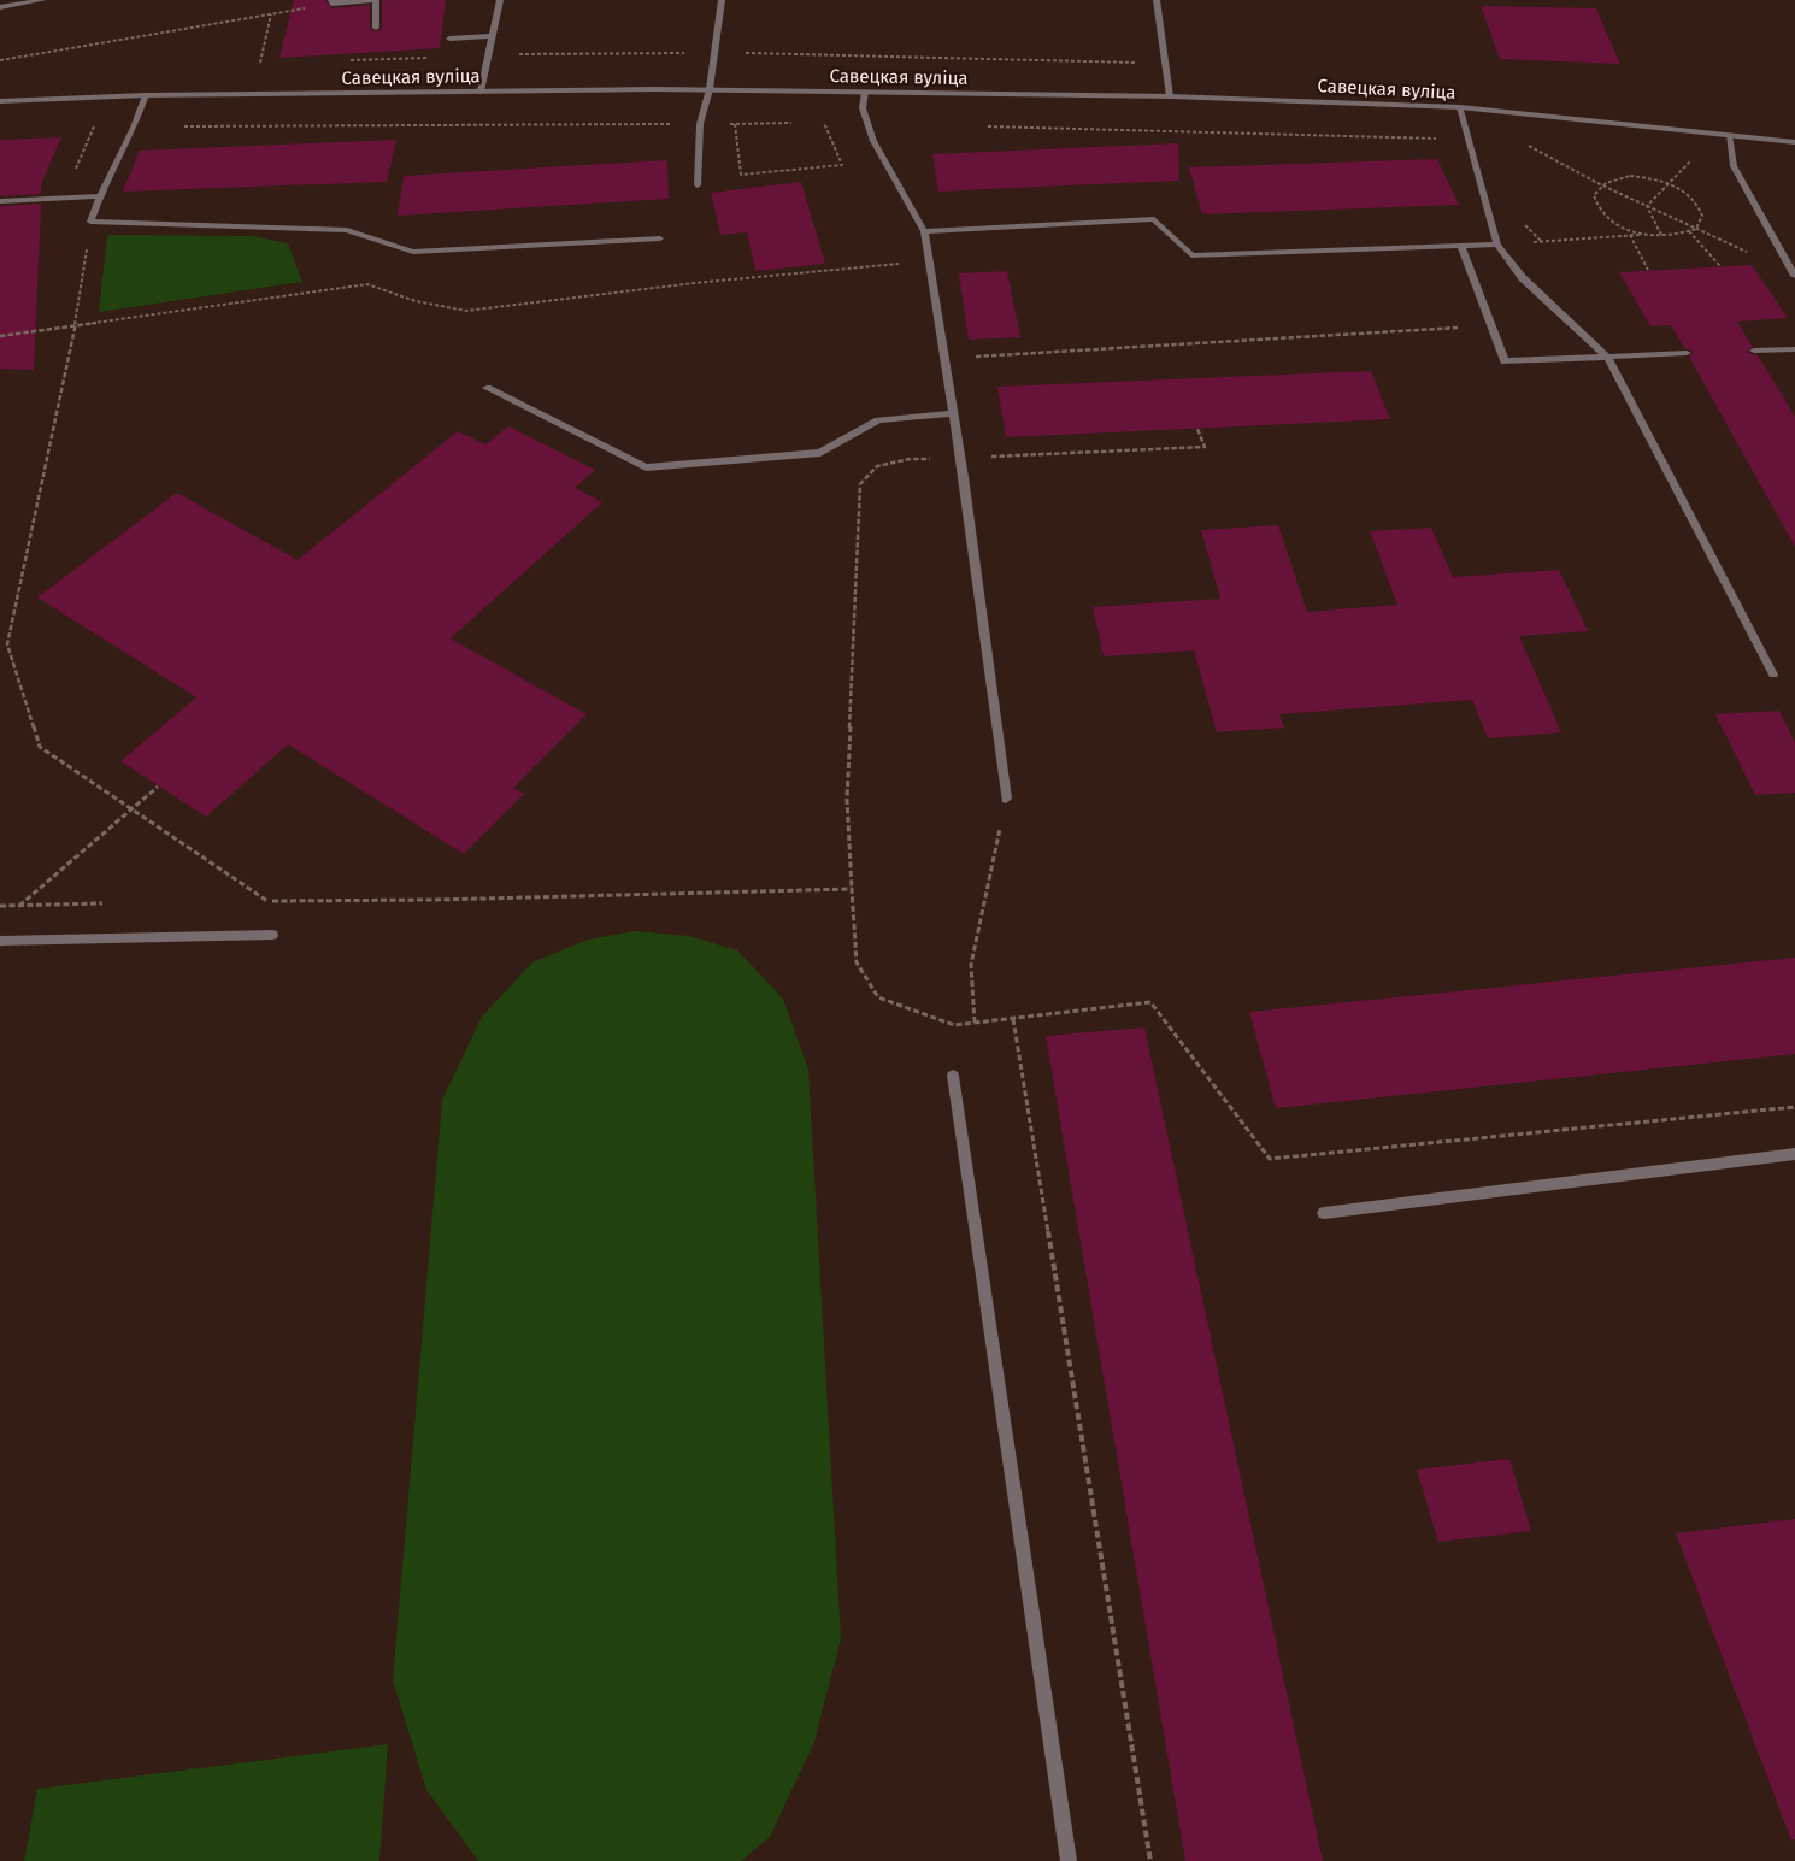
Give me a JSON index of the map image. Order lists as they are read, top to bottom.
{
  "streets": {
    "street": ["Савецкая вуліца"]
  }
}
